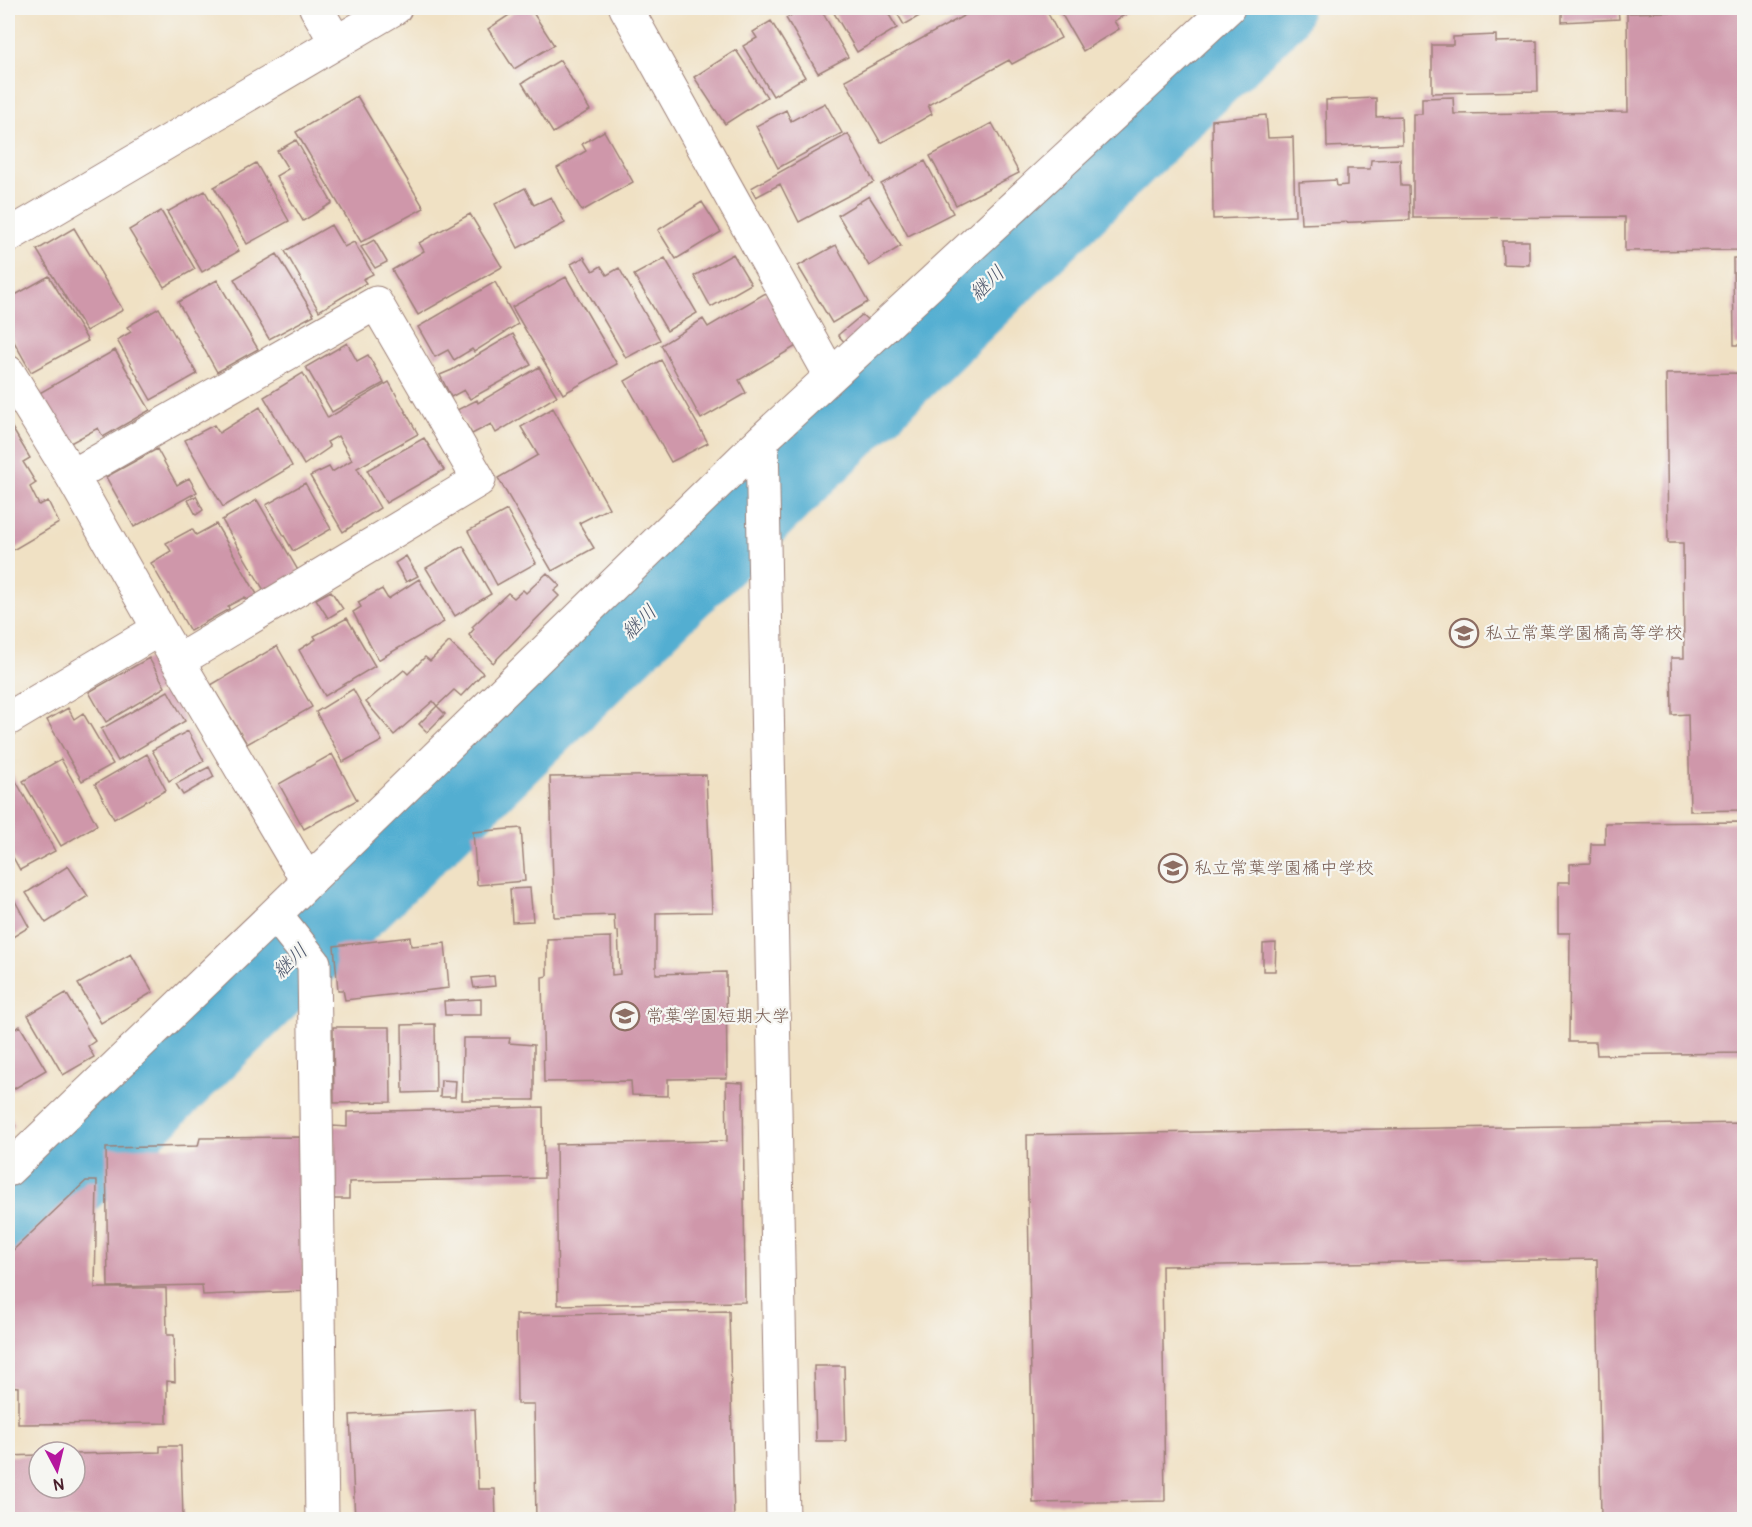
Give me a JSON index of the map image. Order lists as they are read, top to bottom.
{
  "water": ["継川"],
  "places": {
    "school or university": ["私立常葉学園橘高等学校", "私立常葉学園橘中学校", "常葉学園短期大学"]
  },
  "north": "bottom"
}
